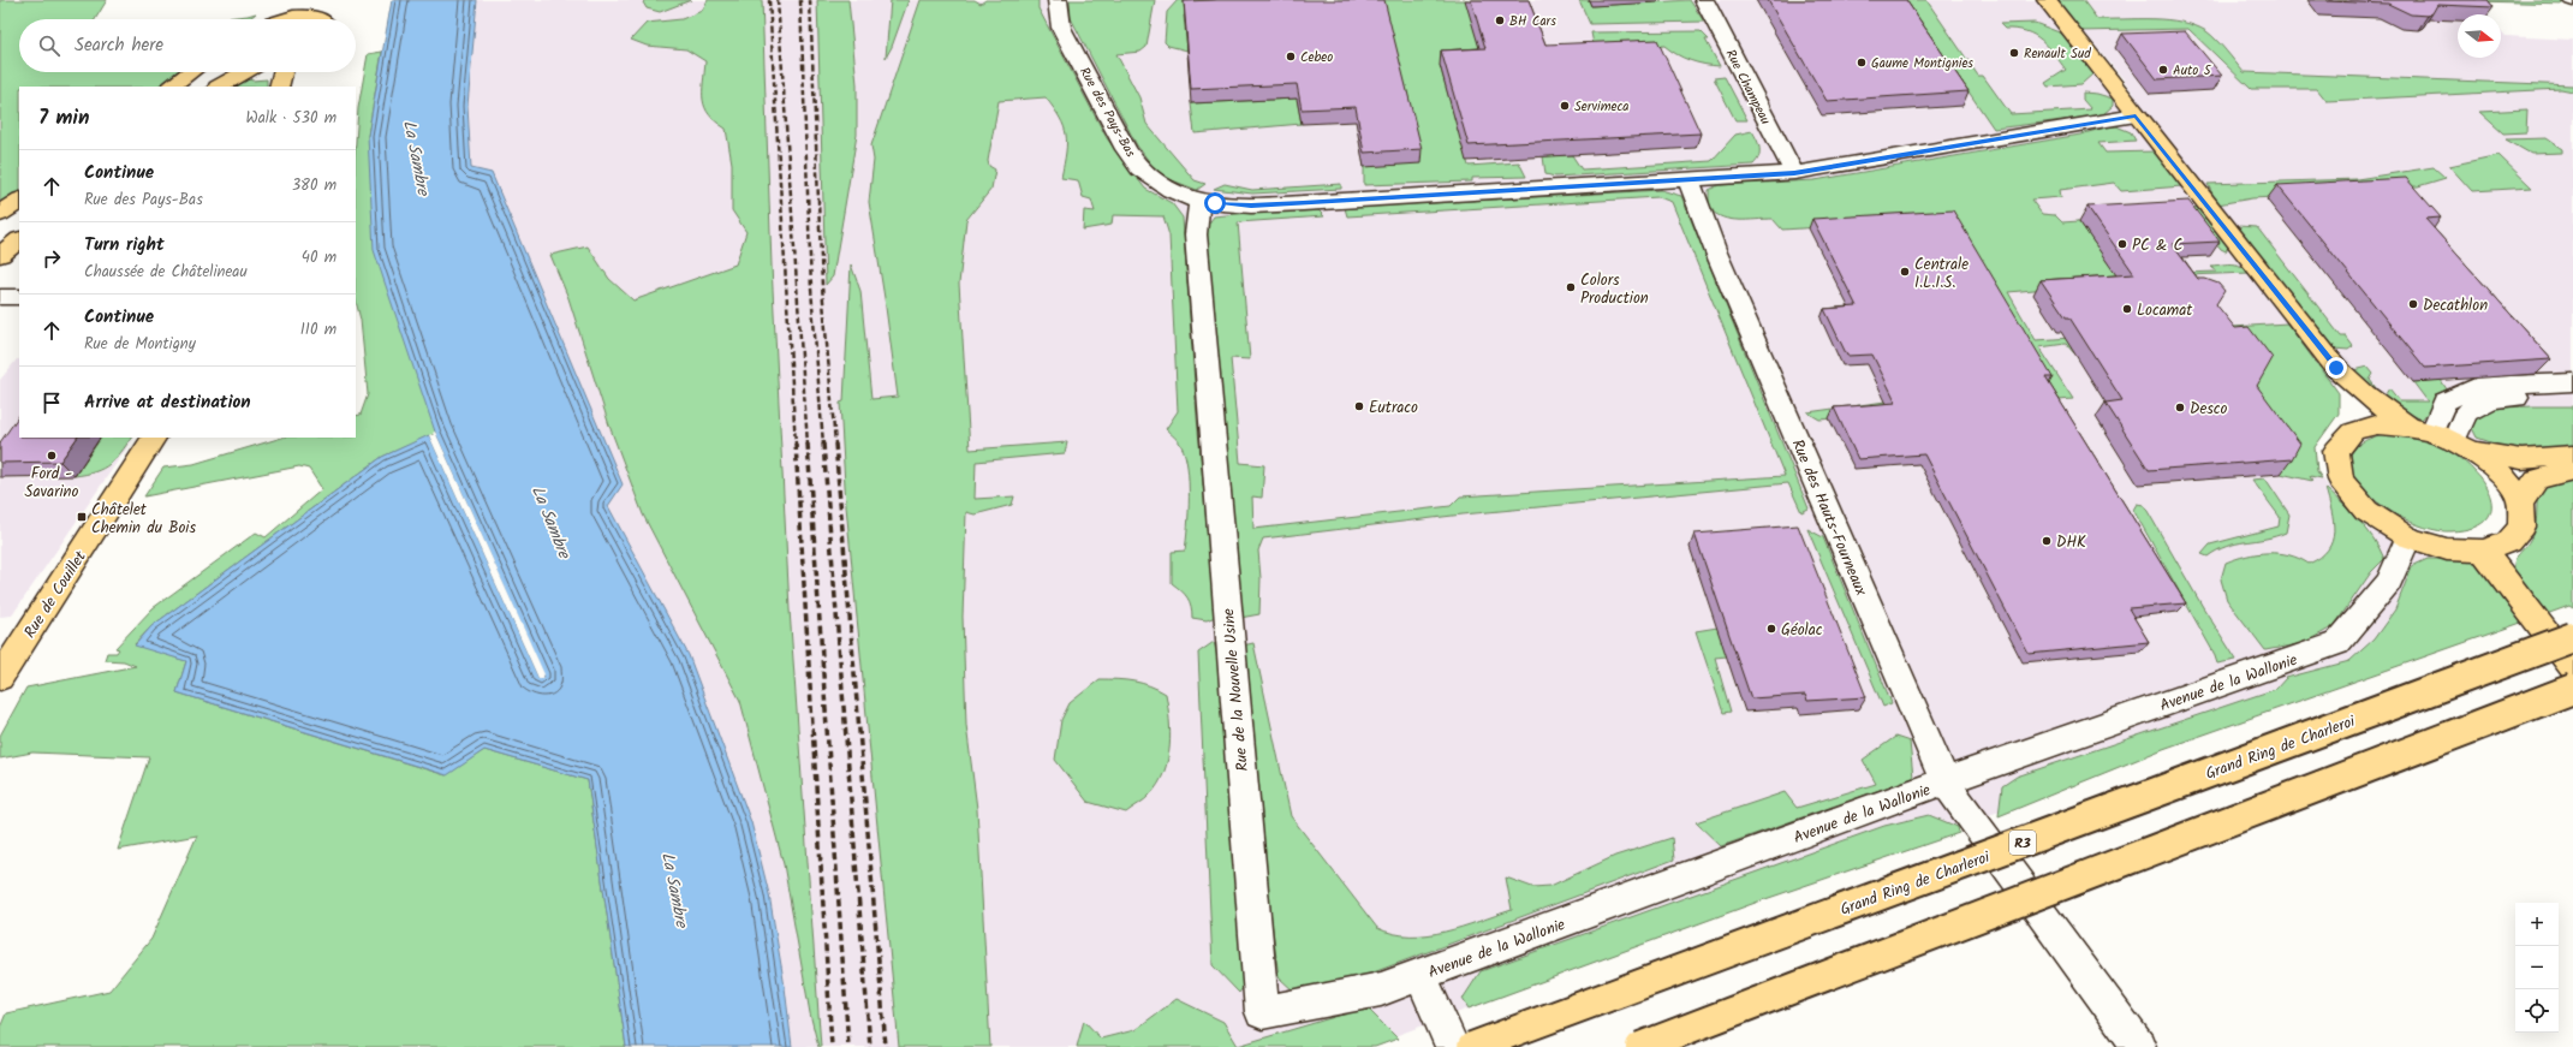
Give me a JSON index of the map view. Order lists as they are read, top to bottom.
{
  "streets": {
    "main road": ["Rue de Couillet", "Grand Ring de Charleroi", "R3"],
    "street": [
      "Rue Champeau",
      "Rue des Pays-Bas",
      "Rue des Hauts-Fourneaux",
      "Avenue de la Wallonie",
      "Rue de la Nouvelle Usine"
    ]
  },
  "crossings": [
    ["Rue Champeau", "Rue des Pays-Bas"],
    ["Rue des Pays-Bas", "Rue des Hauts-Fourneaux"],
    ["Rue des Pays-Bas", "Rue de la Nouvelle Usine"],
    ["Rue des Hauts-Fourneaux", "Avenue de la Wallonie"],
    ["Avenue de la Wallonie", "Rue de la Nouvelle Usine"]
  ],
  "water": ["La Sambre"],
  "places": {
    "other": [
      "BH Cars",
      "Renault Sud",
      "Cebeo",
      "Gaume Montignies",
      "Auto 5",
      "Servimeca",
      "PC & C",
      "Centrale I.L.I.S.",
      "Colors Production",
      "Decathlon",
      "Locamat",
      "Eutraco",
      "Desco",
      "Ford - Savarino",
      "DHK",
      "Géolac"
    ],
    "transit": ["Châtelet Chemin du Bois"]
  },
  "north": "right",
  "page": {
    "search": "Search here",
    "heading": ["7 min", "Walk · 530 m"],
    "list": [
      ["Continue", "Rue des Pays-Bas", "380 m"],
      ["Turn right", "Chaussée de Châtelineau", "40 m"],
      ["Continue", "Rue de Montigny", "110 m"],
      "Arrive at destination"
    ],
    "map_buttons": ["+", "−"]
  }
}
